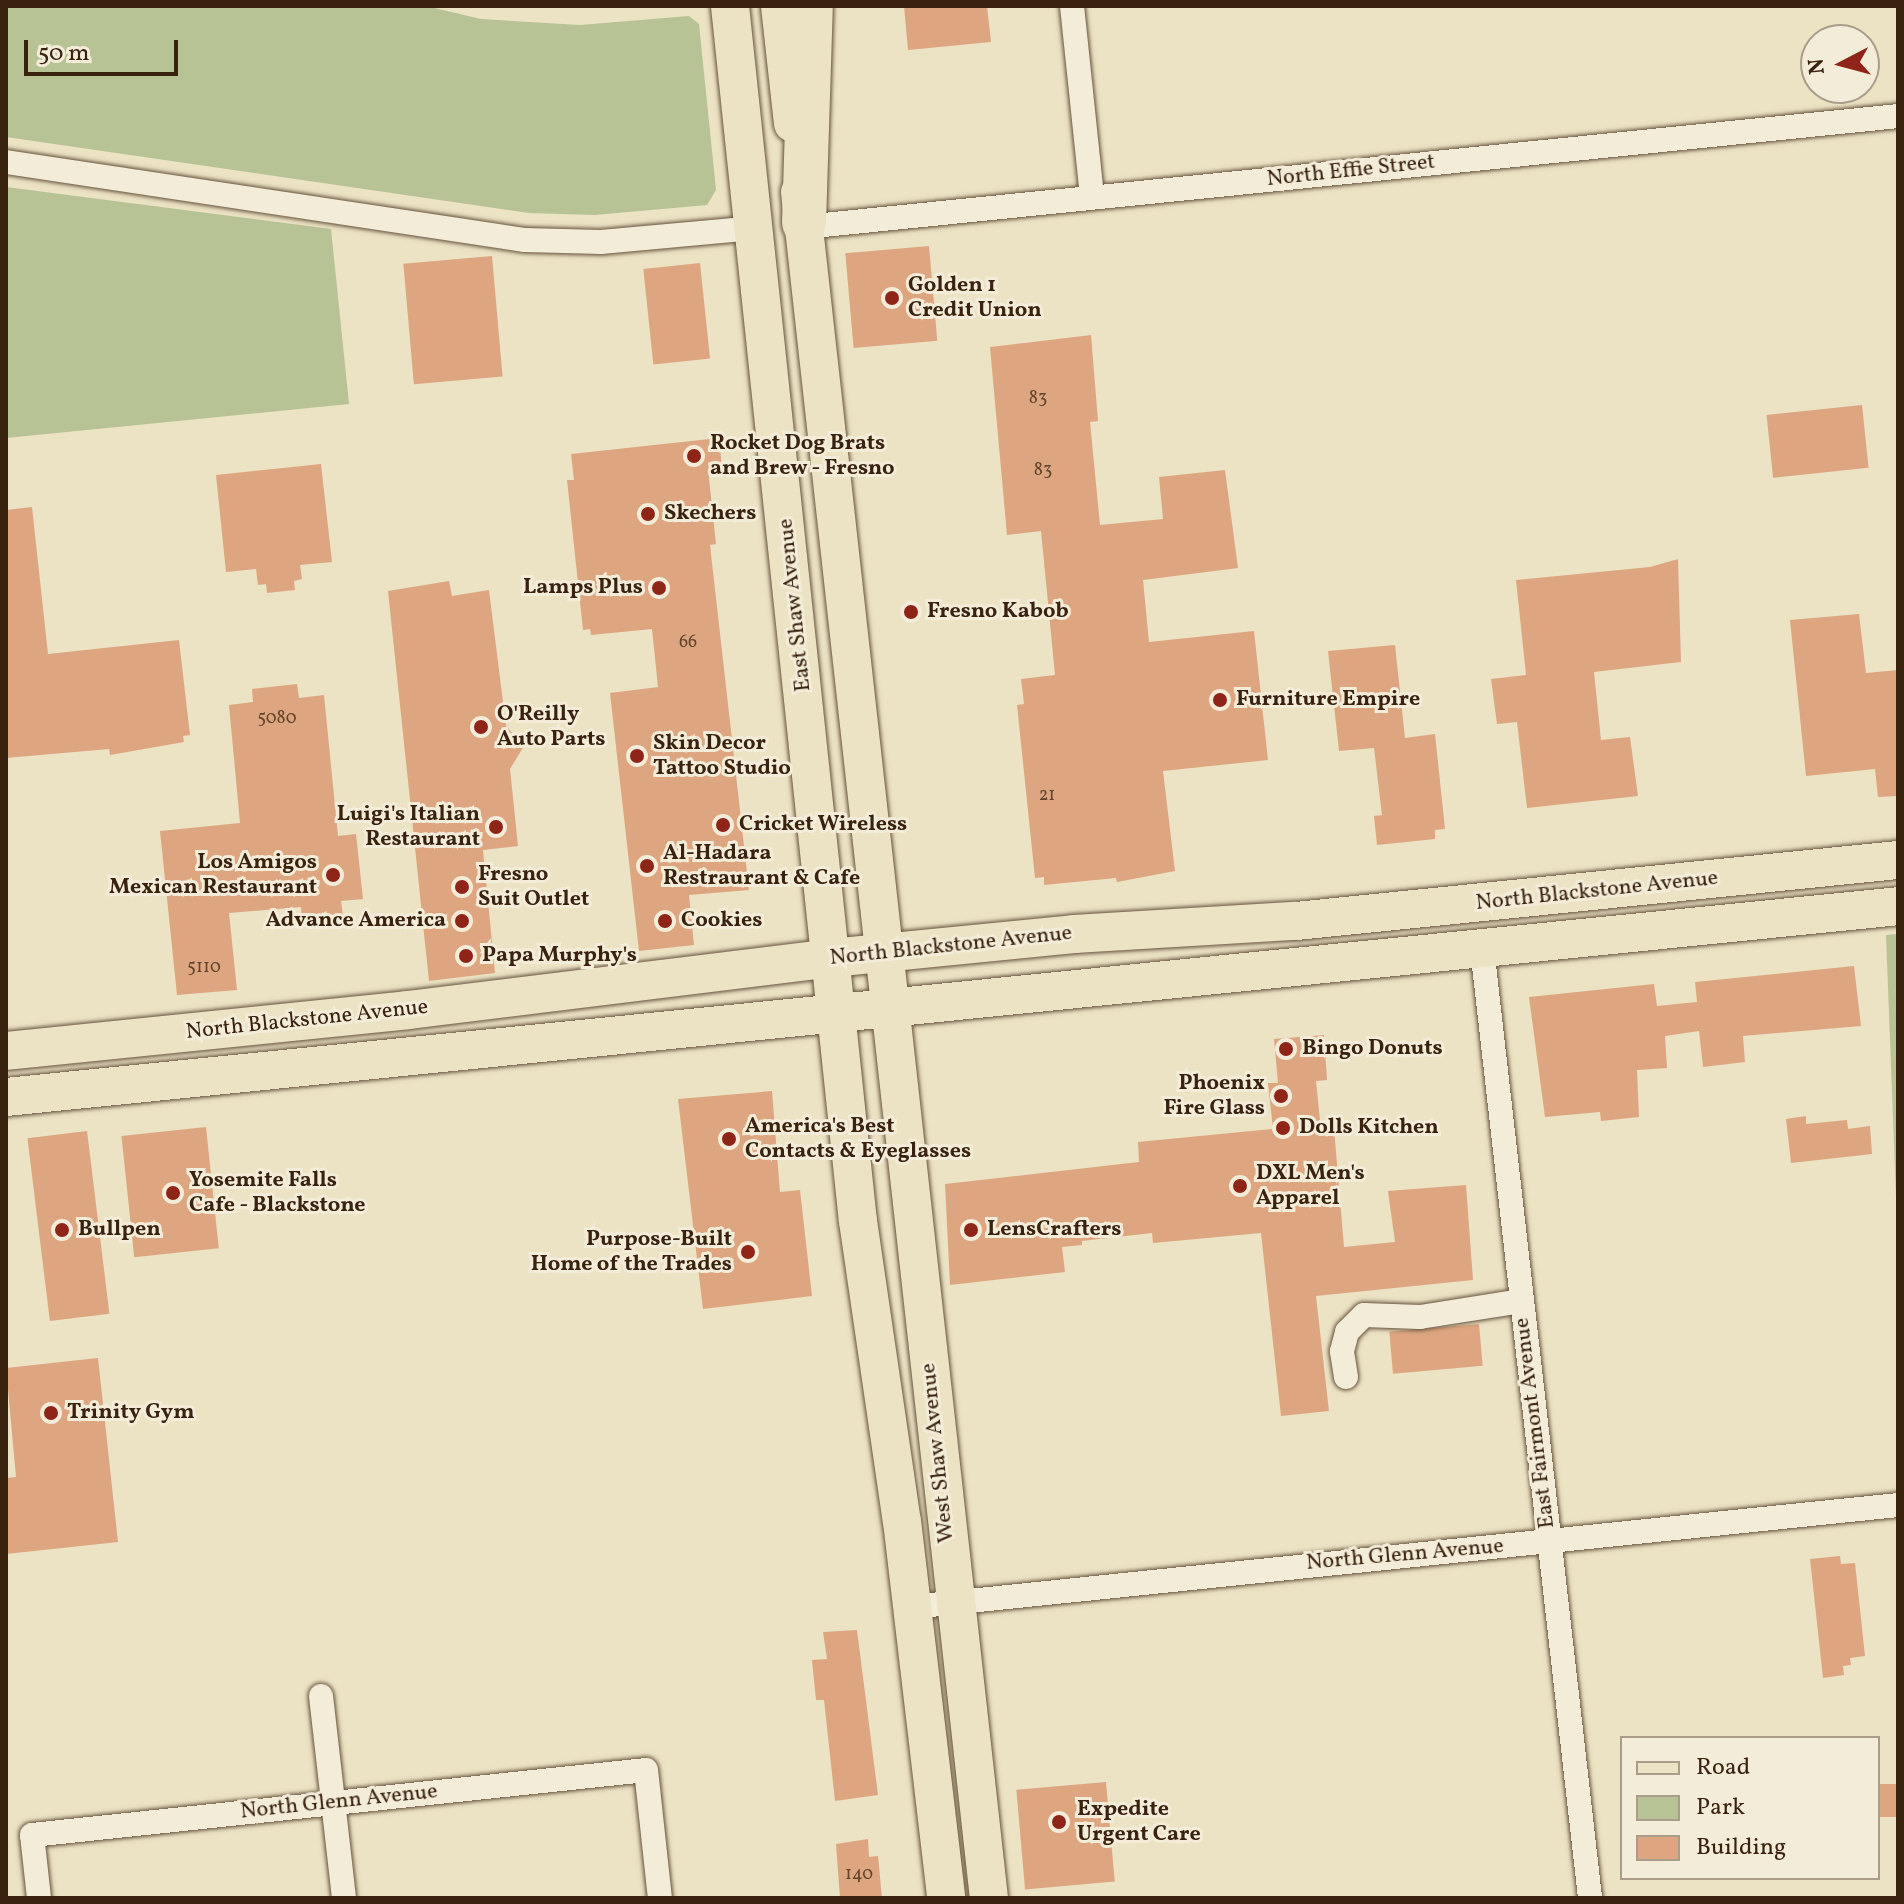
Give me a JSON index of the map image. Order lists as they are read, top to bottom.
{
  "streets": {
    "main road": ["East Shaw Avenue", "North Blackstone Avenue", "West Shaw Avenue"],
    "street": ["North Effie Street", "East Fairmont Avenue", "North Glenn Avenue"]
  },
  "crossings": [
    ["East Shaw Avenue", "North Blackstone Avenue"],
    ["East Shaw Avenue", "West Shaw Avenue"],
    ["North Blackstone Avenue", "East Fairmont Avenue"],
    ["North Blackstone Avenue", "West Shaw Avenue"],
    ["East Fairmont Avenue", "North Glenn Avenue"],
    ["West Shaw Avenue", "North Glenn Avenue"]
  ],
  "places": [
    "Golden 1 Credit Union",
    "Rocket Dog Brats and Brew - Fresno",
    "Skechers",
    "Lamps Plus",
    "Fresno Kabob",
    "Furniture Empire",
    "O'Reilly Auto Parts",
    "Skin Decor Tattoo Studio",
    "Cricket Wireless",
    "Luigi's Italian Restaurant",
    "Al-Hadara Restraurant & Cafe",
    "Los Amigos Mexican Restaurant",
    "Fresno Suit Outlet",
    "Advance America",
    "Cookies",
    "Papa Murphy's",
    "Bingo Donuts",
    "Phoenix Fire Glass",
    "Dolls Kitchen",
    "America's Best Contacts & Eyeglasses",
    "DXL Men's Apparel",
    "Yosemite Falls Cafe - Blackstone",
    "Bullpen",
    "LensCrafters",
    "Purpose-Built Home of the Trades",
    "Trinity Gym",
    "Expedite Urgent Care"
  ],
  "house_numbers": [
    "83",
    "83",
    "66",
    "5080",
    "21",
    "5110",
    "140"
  ],
  "legend": ["Road", "Park", "Building"],
  "scale_bar": "50 m",
  "north": "left"
}
